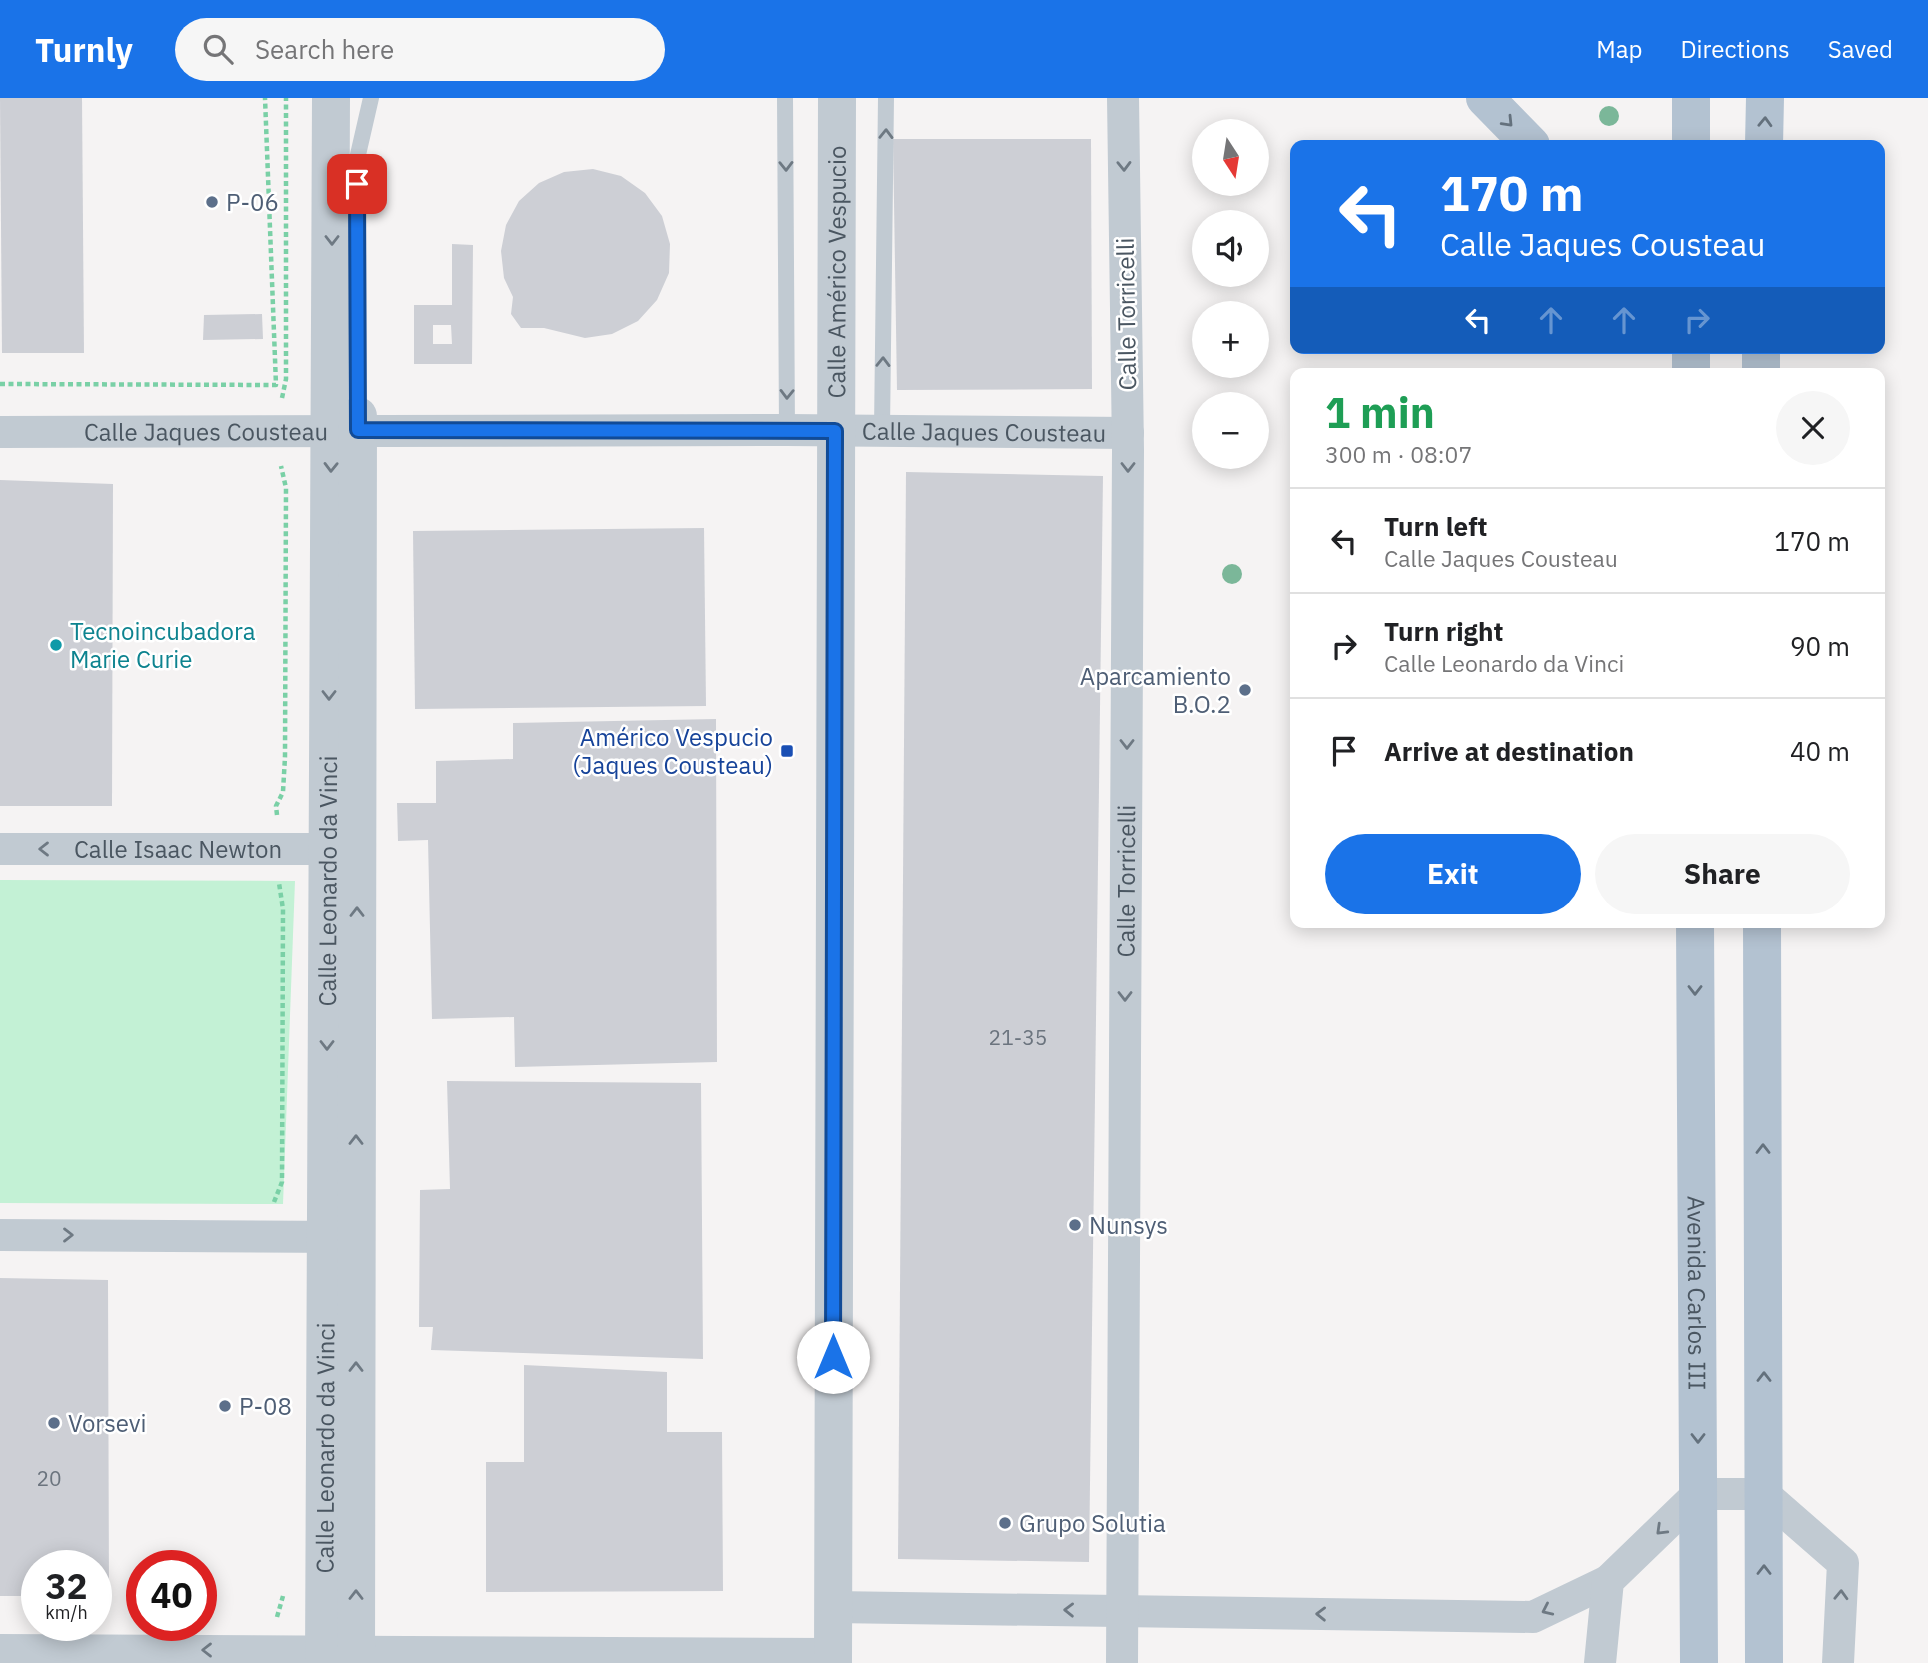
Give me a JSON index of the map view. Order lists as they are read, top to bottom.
{
  "streets": {
    "main road": ["Avenida Carlos III"],
    "street": [
      "Calle Américo Vespucio",
      "Calle Torricelli",
      "Calle Jaques Cousteau",
      "Calle Isaac Newton",
      "Calle Leonardo da Vinci"
    ]
  },
  "crossings": [
    ["Calle Américo Vespucio", "Calle Jaques Cousteau"],
    ["Calle Torricelli", "Calle Jaques Cousteau"],
    ["Calle Jaques Cousteau", "Calle Leonardo da Vinci"],
    ["Calle Isaac Newton", "Calle Leonardo da Vinci"]
  ],
  "one_way": ["Calle Torricelli", "Calle Isaac Newton"],
  "places": {
    "other": [
      "P-06",
      "Tecnoincubadora Marie Curie",
      "Aparcamiento B.O.2",
      "Nunsys",
      "P-08",
      "Vorsevi",
      "Grupo Solutia"
    ],
    "transit": ["Américo Vespucio (Jaques Cousteau)"]
  },
  "house_numbers": ["21-35", "20"],
  "north": "bottom",
  "page": {
    "header": "Turnly",
    "search": "Search here",
    "nav": ["Map", "Directions", "Saved"],
    "map_buttons": ["+", "−"],
    "turn": ["170 m", "Calle Jaques Cousteau"],
    "heading": ["1 min", "300 m · 08:07"],
    "list": [
      {
        "name": "Turn left",
        "note": "Calle Jaques Cousteau",
        "value": "170 m"
      },
      {
        "name": "Turn right",
        "note": "Calle Leonardo da Vinci",
        "value": "90 m"
      },
      {
        "name": "Arrive at destination",
        "value": "40 m"
      }
    ],
    "buttons": ["Exit", "Share"],
    "speed": "32 km/h",
    "limit": "40"
  }
}
